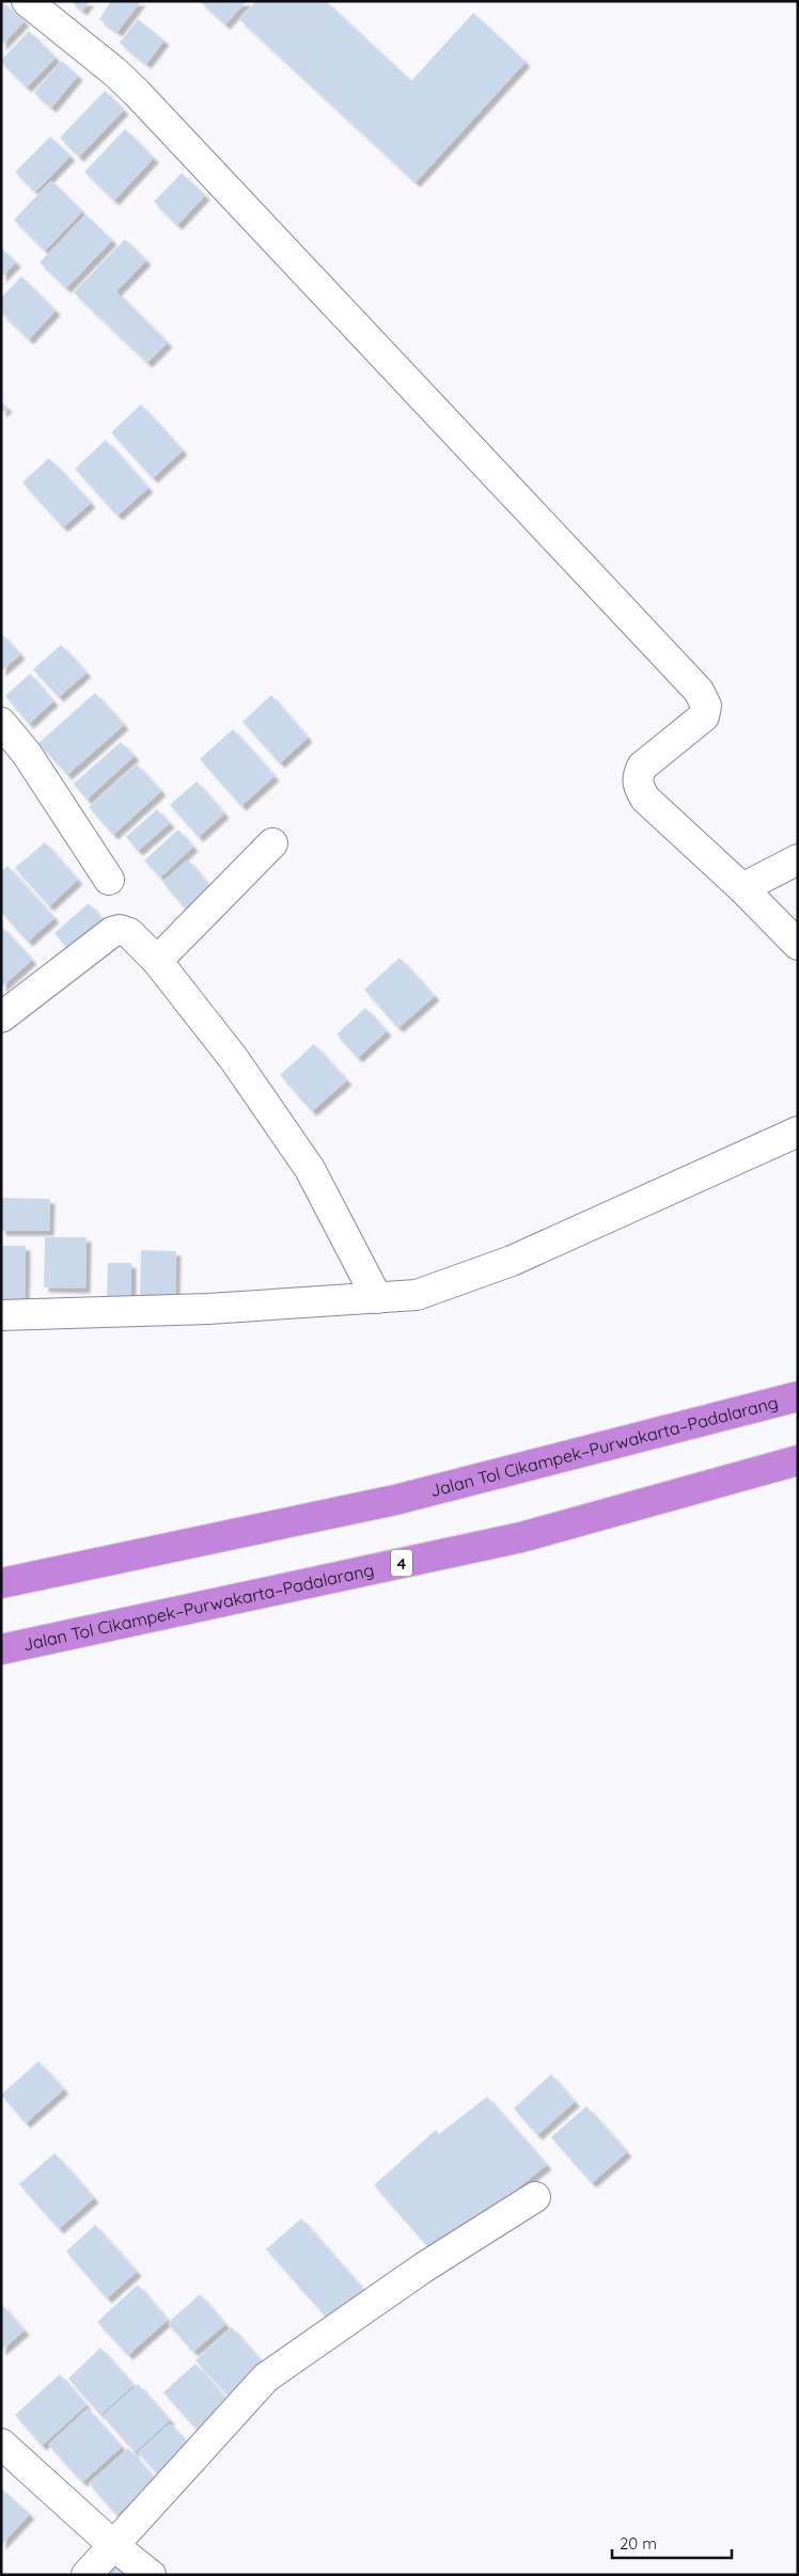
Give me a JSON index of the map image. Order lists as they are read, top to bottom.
{
  "streets": {
    "highway": ["Jalan Tol Cikampek–Purwakarta–Padalarang", "4"]
  },
  "scale_bar": "20 m"
}
